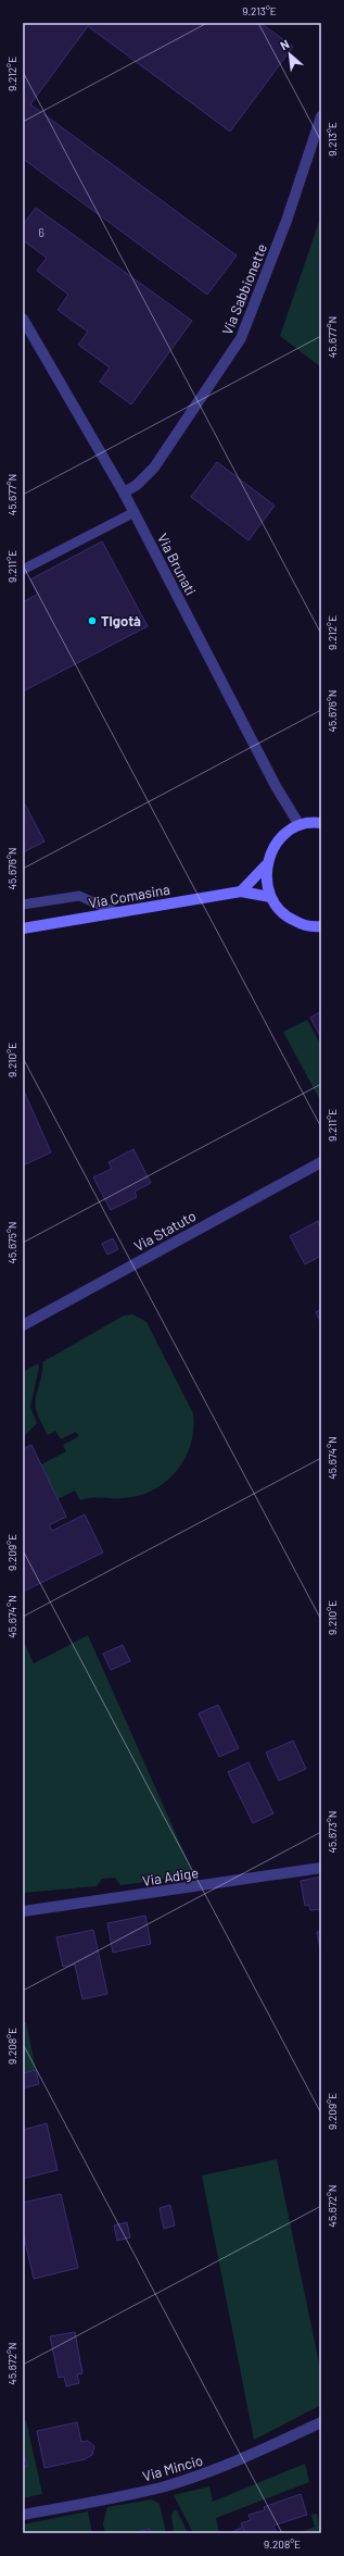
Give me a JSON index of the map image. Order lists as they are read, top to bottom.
{
  "streets": {
    "main road": ["Via Comasina"],
    "street": [
      "Via Sabbionette",
      "Via Brunati",
      "Via Statuto",
      "Via Adige",
      "Via Mincio"
    ]
  },
  "crossings": [
    ["Via Sabbionette", "Via Brunati"]
  ],
  "places": ["Tigotà"],
  "house_numbers": ["6"],
  "north": "top left",
  "coordinates": [
    "9.213°E",
    "9.212°E",
    "45.677°N",
    "9.211°E",
    "45.676°N",
    "9.210°E",
    "45.675°N",
    "45.674°N",
    "9.209°E",
    "45.673°N",
    "9.208°E",
    "45.672°N"
  ]
}
